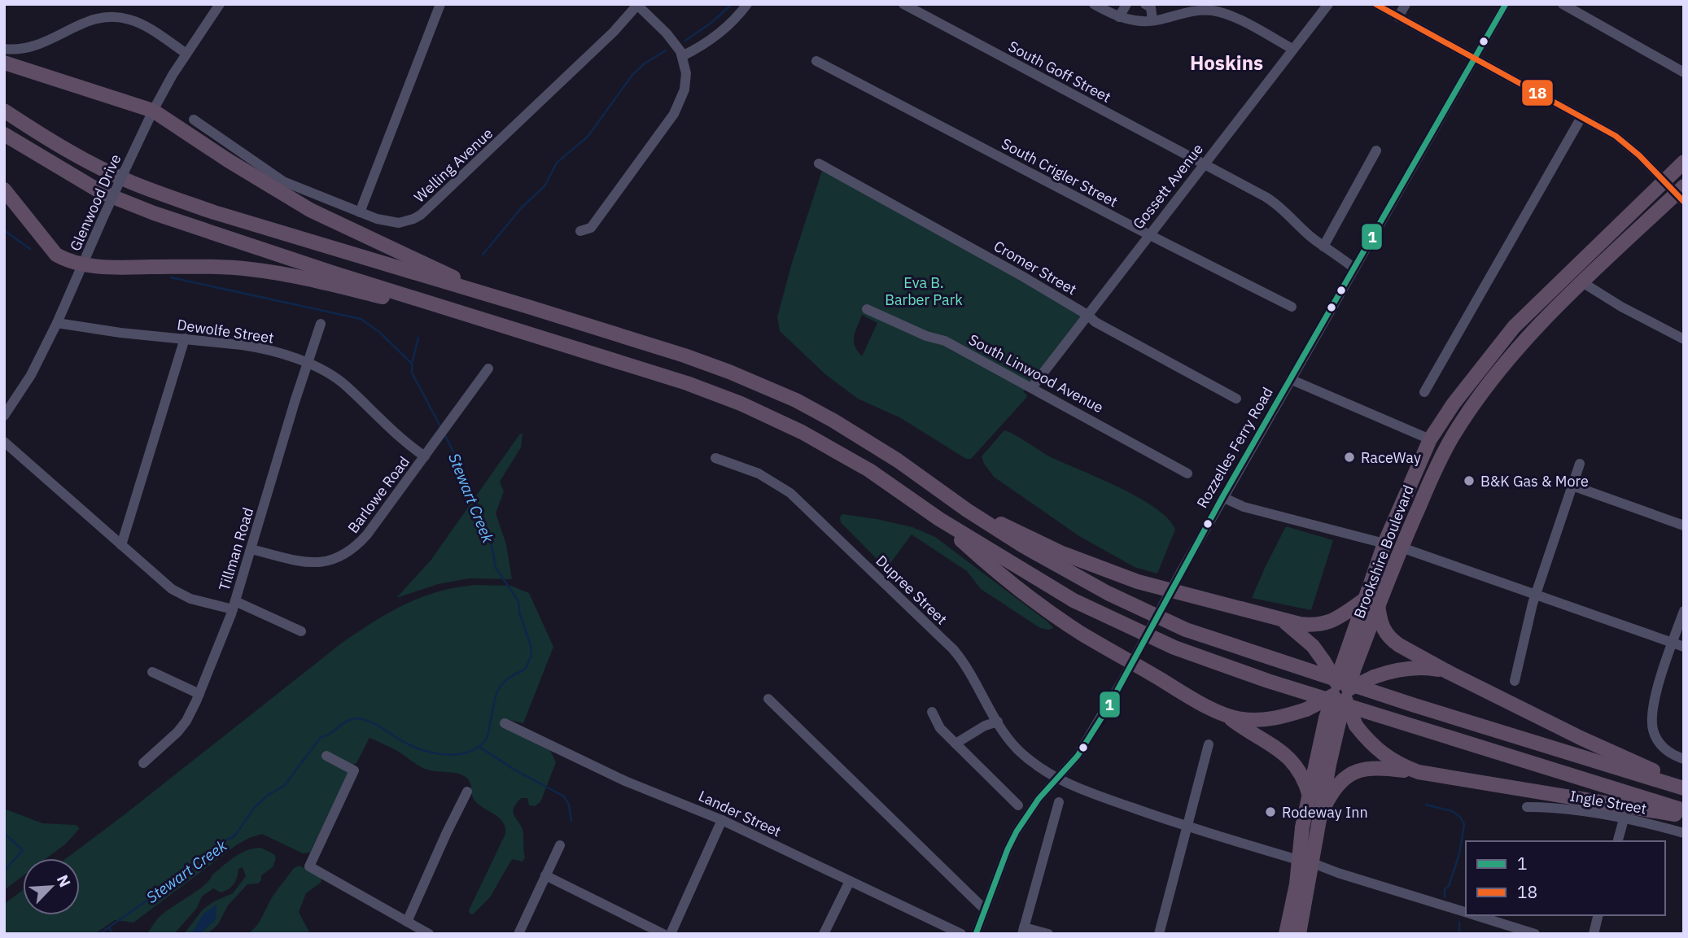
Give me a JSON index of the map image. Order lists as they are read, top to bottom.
{
  "streets": {
    "highway": ["Brookshire Boulevard"],
    "street": [
      "South Goff Street",
      "Welling Avenue",
      "South Crigler Street",
      "Gossett Avenue",
      "Glenwood Drive",
      "Cromer Street",
      "Dewolfe Street",
      "South Linwood Avenue",
      "Rozzelles Ferry Road",
      "Barlowe Road",
      "Tillman Road",
      "Dupree Street",
      "Ingle Street",
      "Lander Street"
    ]
  },
  "crossings": [
    ["South Goff Street", "Gossett Avenue"],
    ["South Goff Street", "Rozzelles Ferry Road"],
    ["South Crigler Street", "Gossett Avenue"],
    ["Gossett Avenue", "Cromer Street"],
    ["Gossett Avenue", "South Linwood Avenue"],
    ["Glenwood Drive", "Dewolfe Street"],
    ["Dewolfe Street", "Barlowe Road"],
    ["Dewolfe Street", "Tillman Road"],
    ["Rozzelles Ferry Road", "Dupree Street"],
    ["Barlowe Road", "Tillman Road"],
    ["Brookshire Boulevard", "Dupree Street"]
  ],
  "districts": ["Hoskins"],
  "water": ["Stewart Creek"],
  "parks": ["Eva B. Barber Park"],
  "places": ["RaceWay", "B&K Gas & More", "Rodeway Inn"],
  "lines": ["transit line 1", "transit line 18"],
  "legend": ["1", "18"],
  "north": "top right"
}
